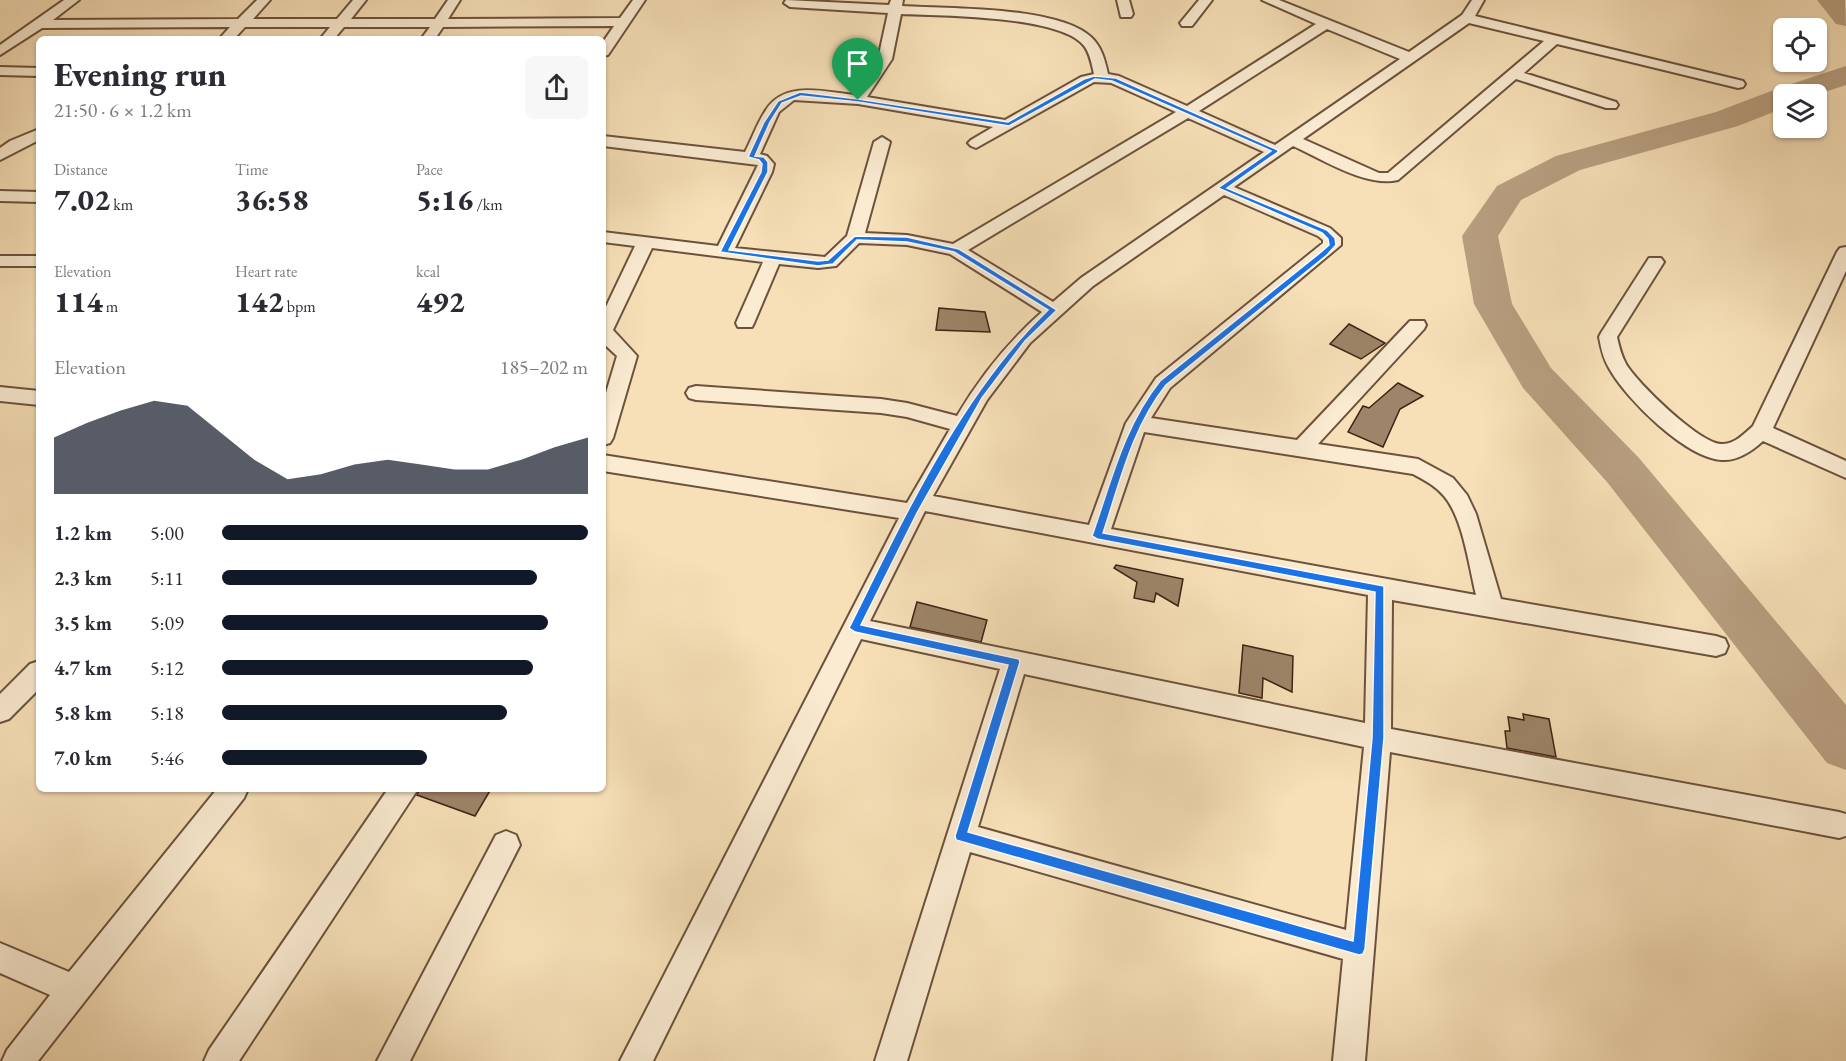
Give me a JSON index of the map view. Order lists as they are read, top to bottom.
{
  "page": {
    "heading": ["Evening run", "21:50 · 6 × 1.2 km"],
    "stats": [
      ["Distance", "7.02 km"],
      ["Time", "36:58"],
      ["Pace", "5:16 /km"],
      ["Elevation", "114 m"],
      ["Heart rate", "142 bpm"],
      ["kcal", "492"]
    ],
    "chart": ["Elevation", "185–202 m"],
    "list": [
      {
        "name": "1.2 km",
        "note": "5:00"
      },
      {
        "name": "2.3 km",
        "note": "5:11"
      },
      {
        "name": "3.5 km",
        "note": "5:09"
      },
      {
        "name": "4.7 km",
        "note": "5:12"
      },
      {
        "name": "5.8 km",
        "note": "5:18"
      },
      {
        "name": "7.0 km",
        "note": "5:46"
      }
    ]
  }
}
